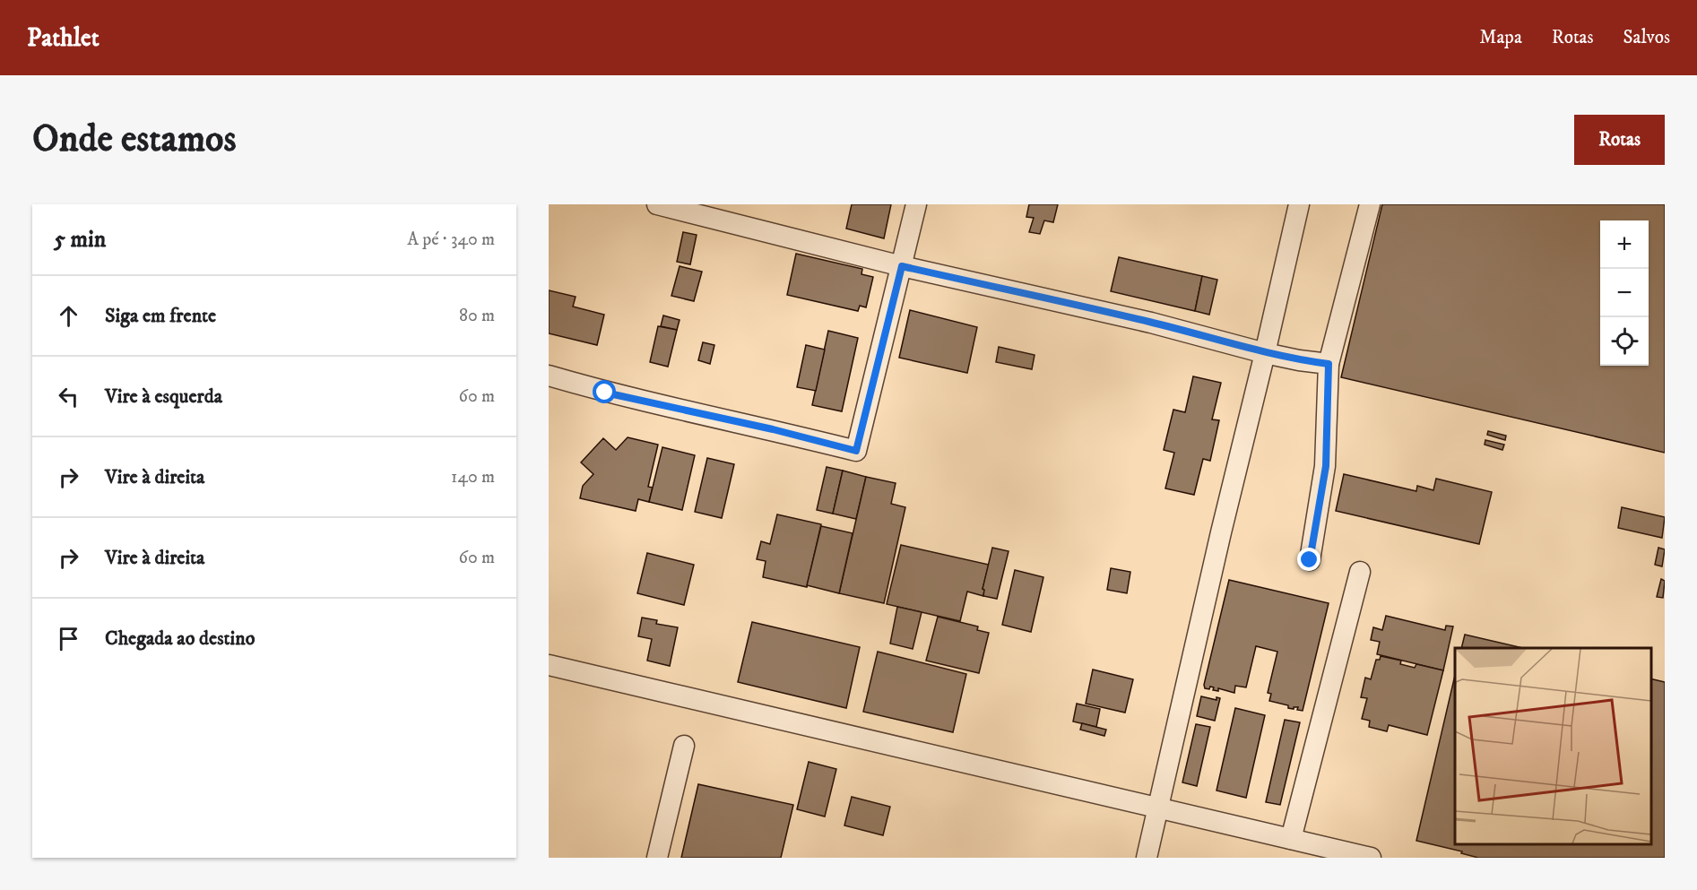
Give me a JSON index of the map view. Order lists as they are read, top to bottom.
{
  "page": {
    "header": "Pathlet",
    "nav": ["Mapa", "Rotas", "Salvos"],
    "buttons": "Rotas",
    "title": "Onde estamos",
    "heading": ["5 min", "A pé · 340 m"],
    "map_buttons": ["+", "−"],
    "list": [
      ["Siga em frente", "80 m"],
      ["Vire à esquerda", "60 m"],
      ["Vire à direita", "140 m"],
      ["Vire à direita", "60 m"],
      "Chegada ao destino"
    ]
  }
}
